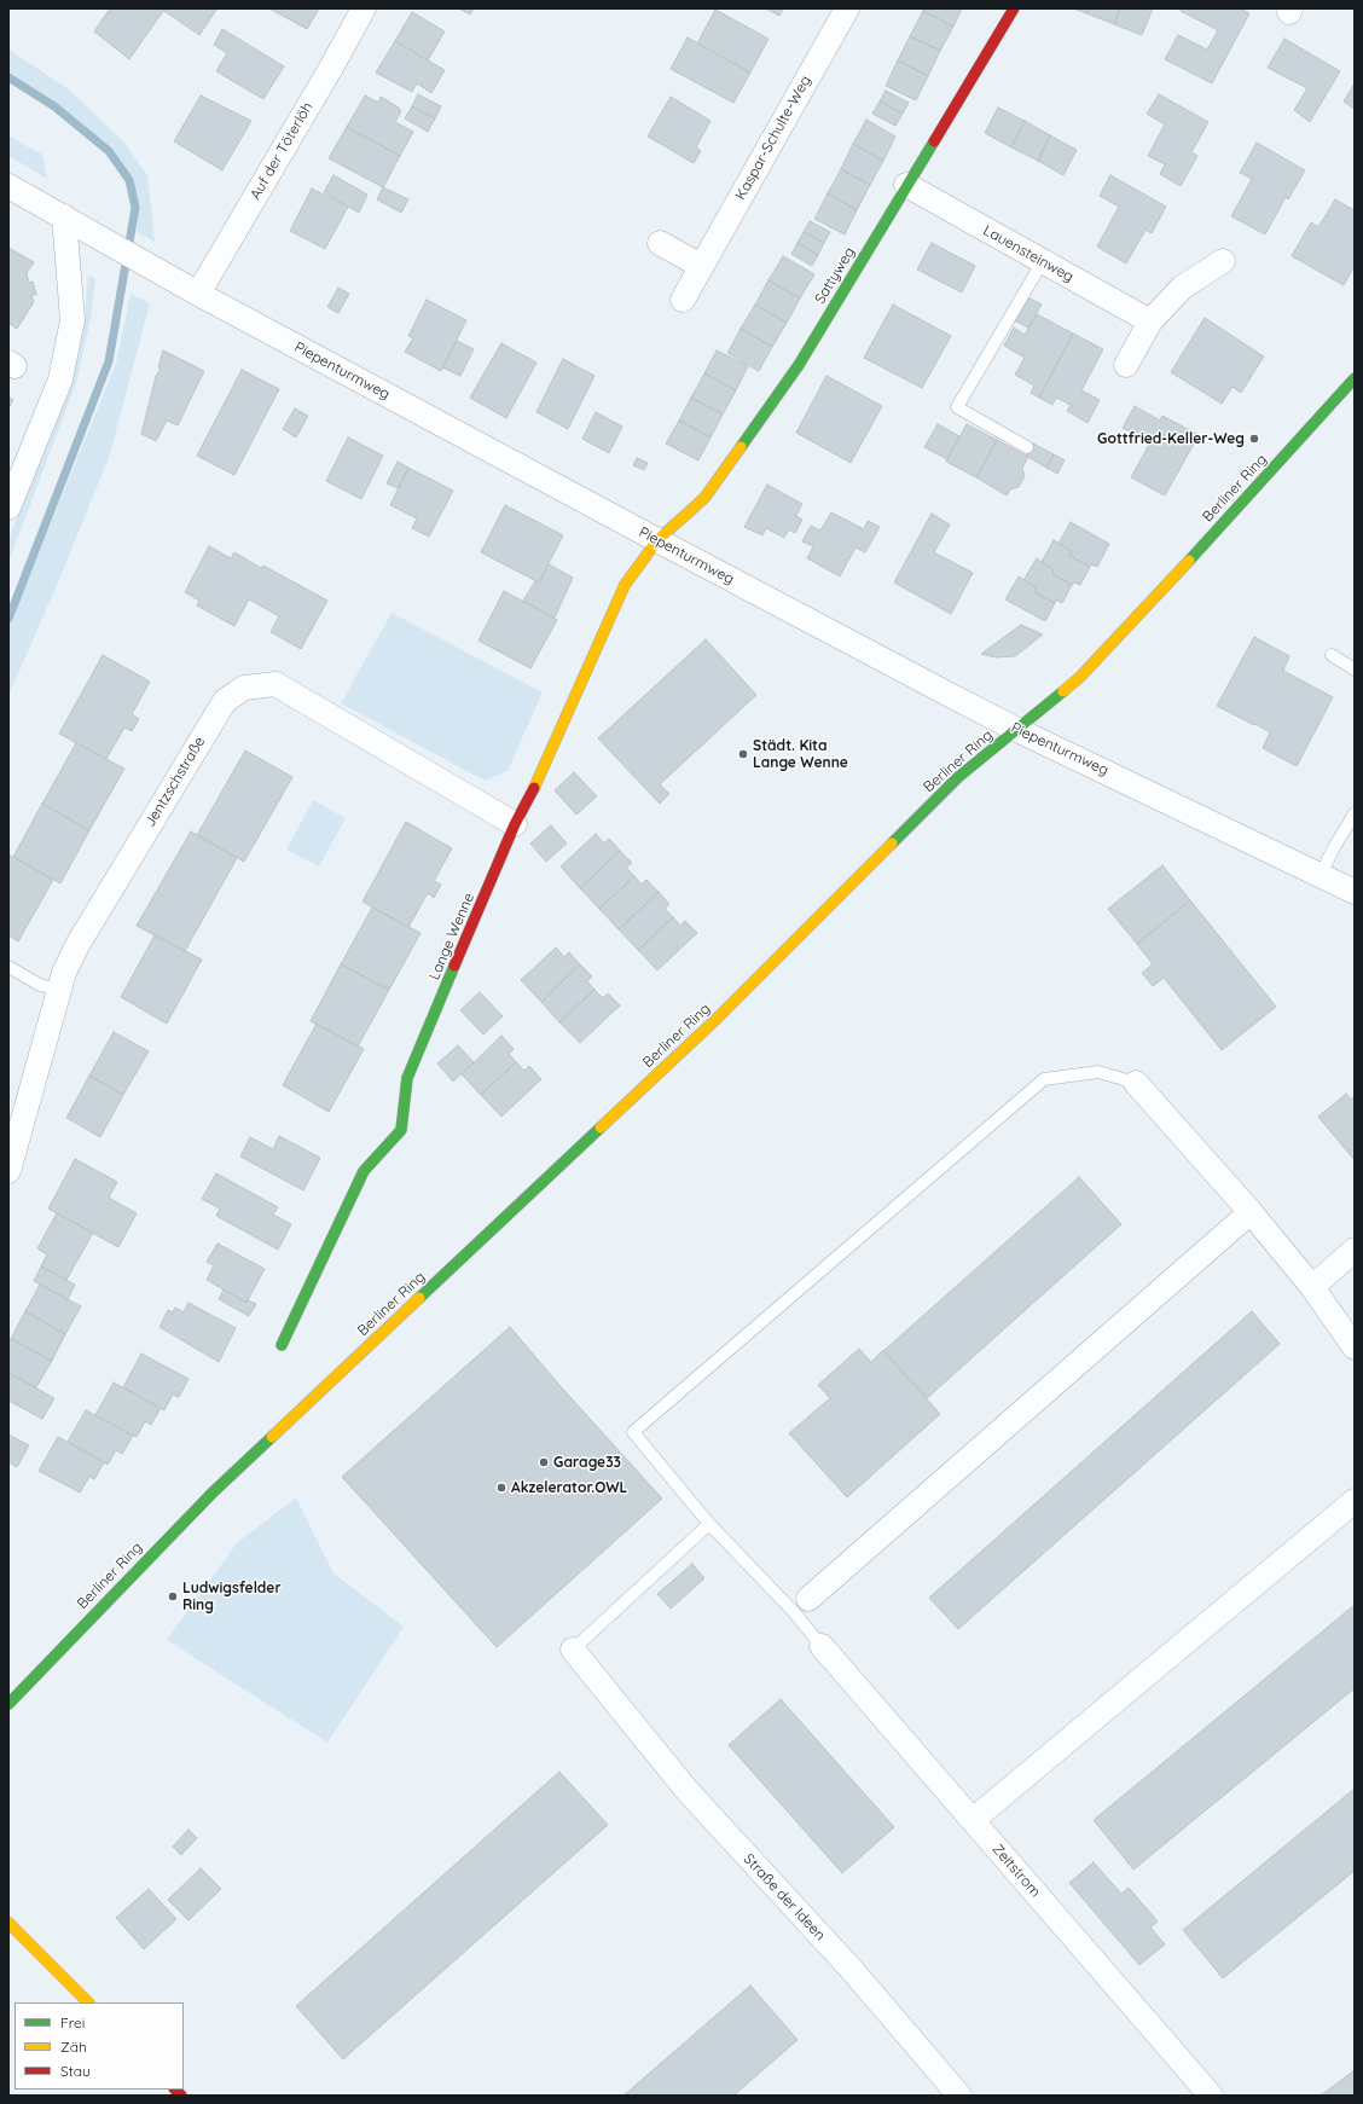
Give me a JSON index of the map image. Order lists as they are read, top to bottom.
{
  "streets": {
    "main road": ["Sattyweg", "Berliner Ring", "Lange Wenne"],
    "street": [
      "Kaspar-Schulte-Weg",
      "Auf der Töterlöh",
      "Lauensteinweg",
      "Piepenturmweg",
      "Jentzschstraße",
      "Zeitstrom",
      "Straße der Ideen"
    ]
  },
  "crossings": [
    ["Auf der Töterlöh", "Piepenturmweg"],
    ["Lauensteinweg", "Sattyweg"],
    ["Sattyweg", "Piepenturmweg"],
    ["Sattyweg", "Lange Wenne"],
    ["Piepenturmweg", "Berliner Ring"],
    ["Piepenturmweg", "Lange Wenne"],
    ["Jentzschstraße", "Lange Wenne"]
  ],
  "places": [
    "Gottfried-Keller-Weg",
    "Städt. Kita Lange Wenne",
    "Garage33",
    "Akzelerator.OWL",
    "Ludwigsfelder Ring"
  ],
  "legend": ["Frei", "Zäh", "Stau"]
}
